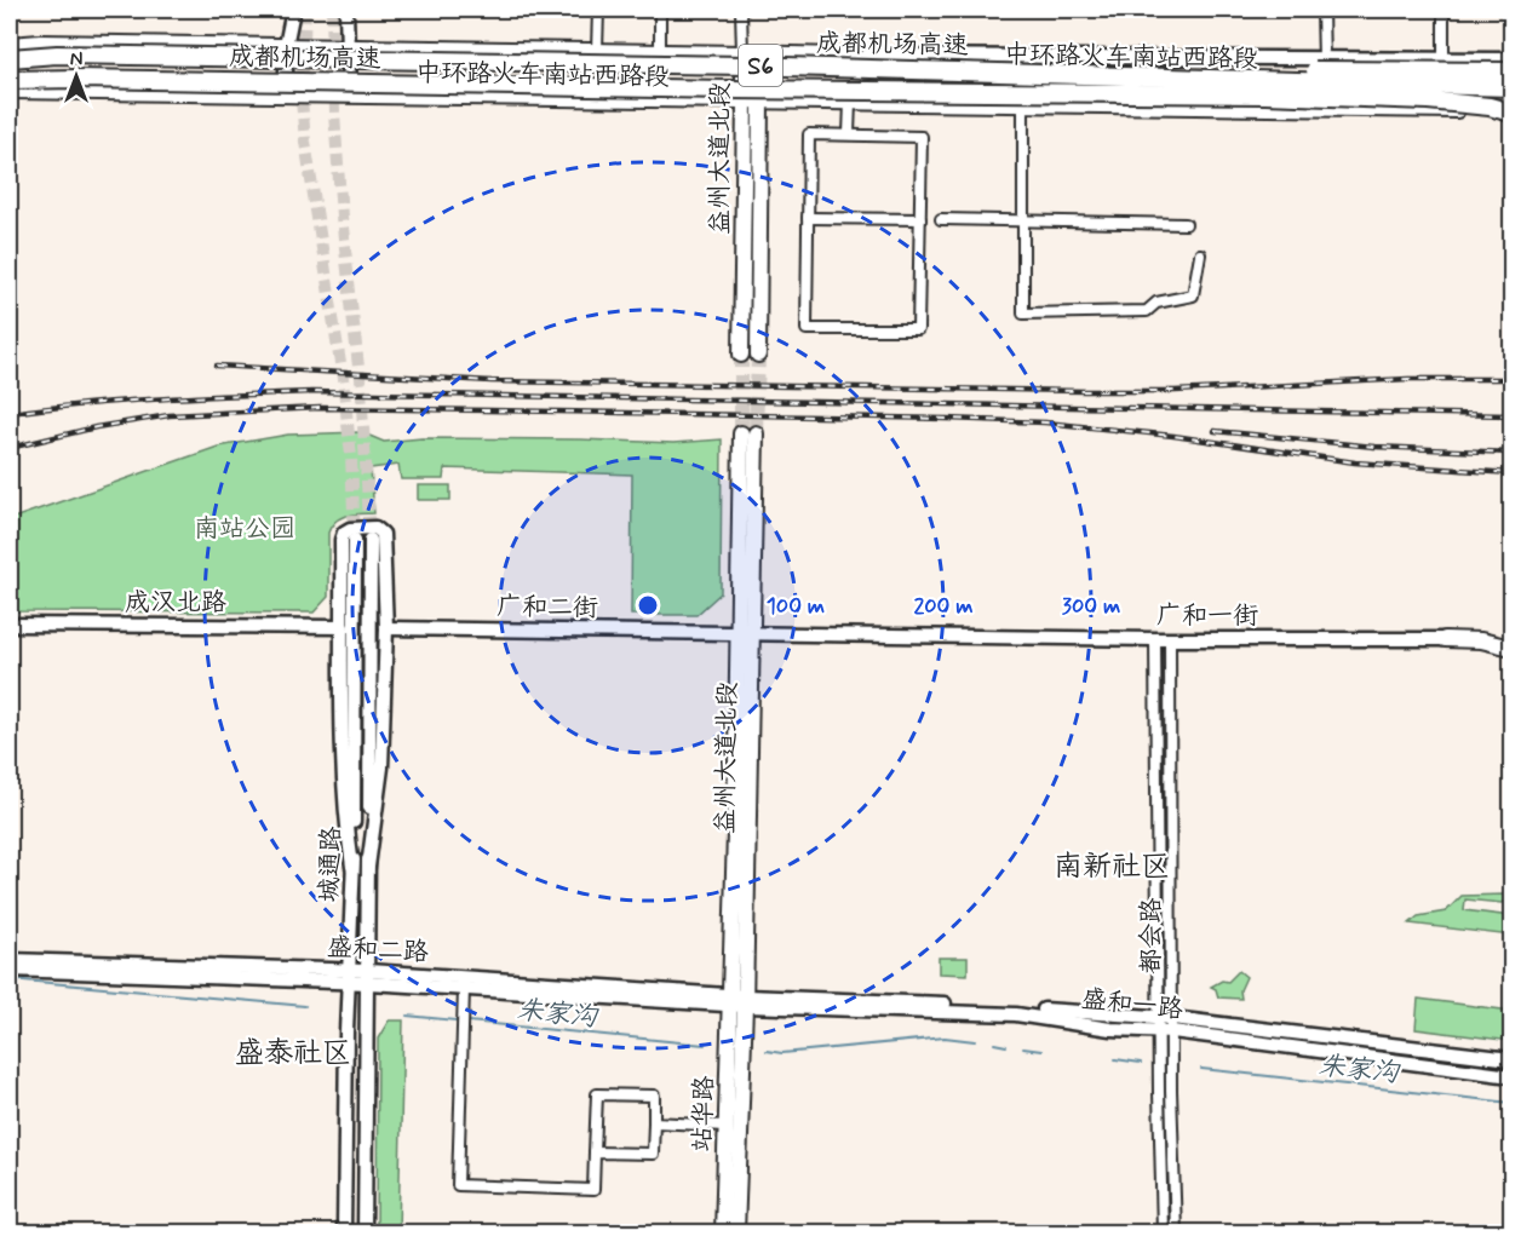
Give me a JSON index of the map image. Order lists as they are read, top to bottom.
{
  "streets": {
    "highway": ["成都机场高速", "S6"],
    "main road": [
      "中环路火车南站西路段",
      "益州大道北段",
      "成汉北路",
      "广和二街",
      "广和一街",
      "城通路",
      "盛和二路",
      "盛和一路",
      "站华路"
    ],
    "street": ["都会路"]
  },
  "crossings": [
    ["成都机场高速", "中环路火车南站西路段"],
    ["中环路火车南站西路段", "益州大道北段"],
    ["益州大道北段", "广和二街"],
    ["益州大道北段", "广和一街"],
    ["益州大道北段", "盛和二路"],
    ["益州大道北段", "盛和一路"],
    ["益州大道北段", "站华路"],
    ["广和二街", "广和一街"],
    ["广和一街", "都会路"],
    ["城通路", "盛和二路"],
    ["都会路", "盛和一路"],
    ["盛和二路", "盛和一路"],
    ["盛和二路", "站华路"],
    ["盛和一路", "站华路"]
  ],
  "districts": ["南新社区", "盛泰社区"],
  "water": ["朱家沟"],
  "parks": ["南站公园"],
  "north": "top",
  "rings": ["100 m", "200 m", "300 m"]
}
